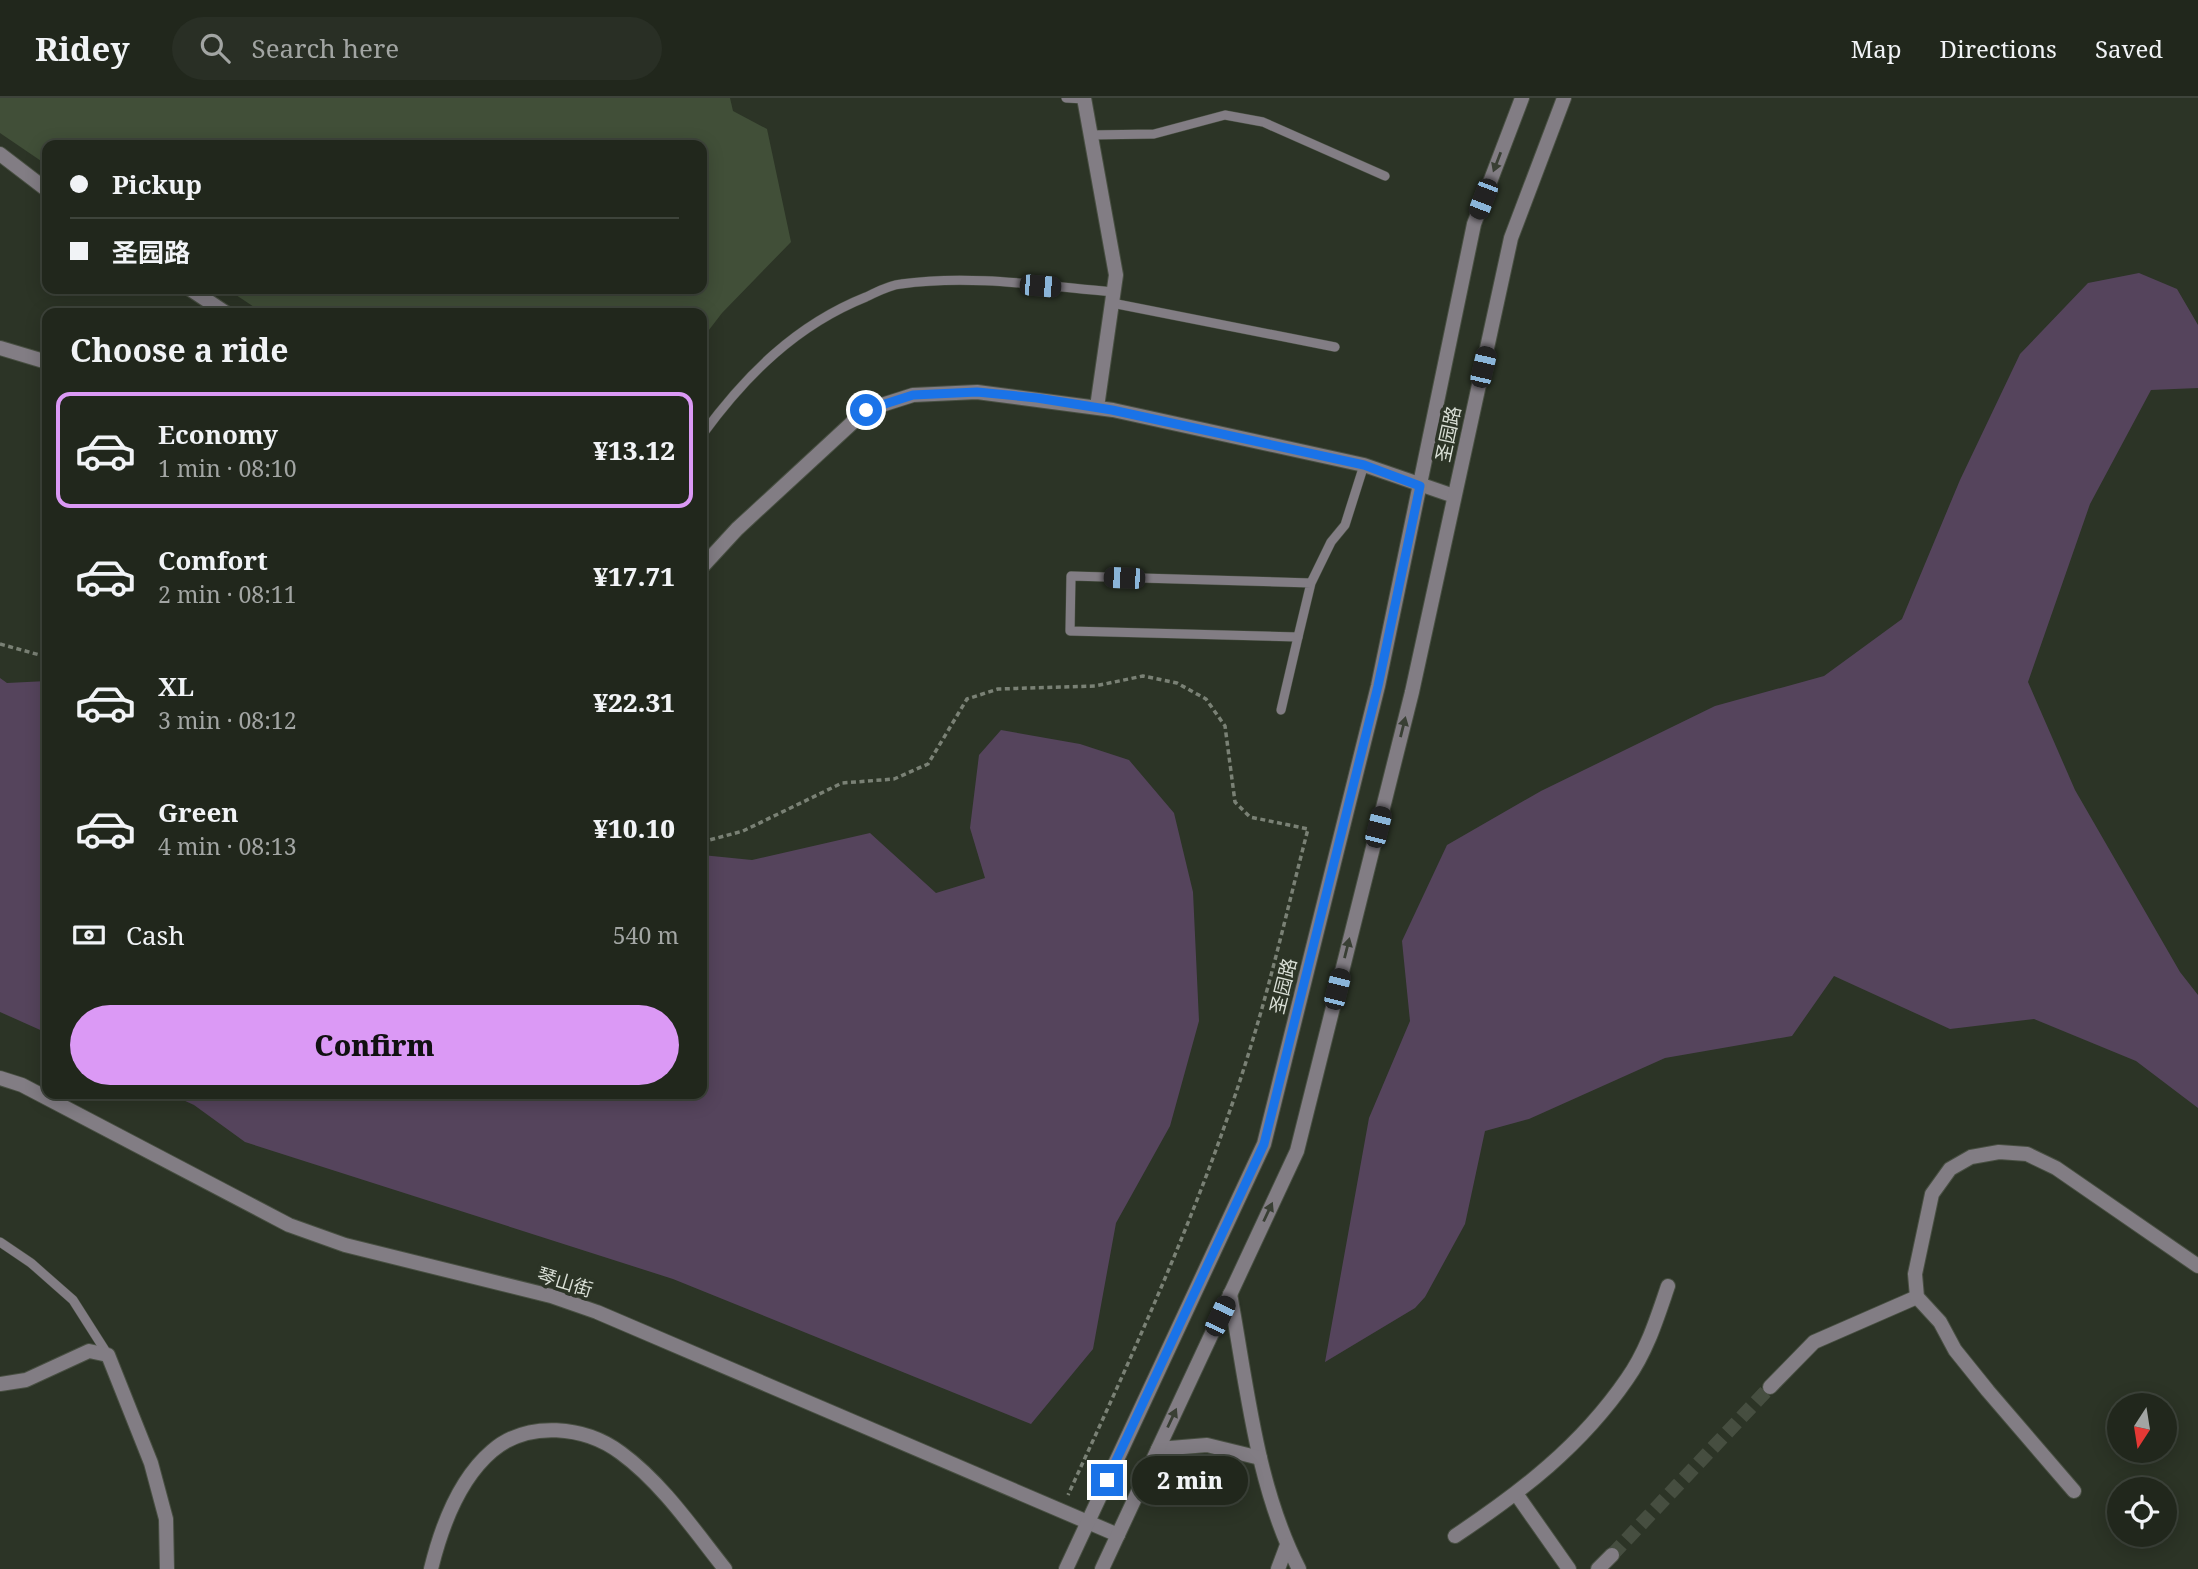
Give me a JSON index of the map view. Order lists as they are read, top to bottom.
{
  "streets": {
    "street": ["圣园路", "琴山街"]
  },
  "crossings": [
    ["圣园路", "琴山街"]
  ],
  "north": "bottom",
  "page": {
    "header": "Ridey",
    "search": "Search here",
    "nav": ["Map", "Directions", "Saved"],
    "banner": ["Pickup", "圣园路"],
    "heading": "Choose a ride",
    "list": [
      {
        "name": "Economy",
        "note": "1 min · 08:10",
        "value": "¥13.12"
      },
      {
        "name": "Comfort",
        "note": "2 min · 08:11",
        "value": "¥17.71"
      },
      {
        "name": "XL",
        "note": "3 min · 08:12",
        "value": "¥22.31"
      },
      {
        "name": "Green",
        "note": "4 min · 08:13",
        "value": "¥10.10"
      }
    ],
    "pay": ["Cash", "540 m"],
    "buttons": "Confirm",
    "bubble": "2 min"
  }
}
